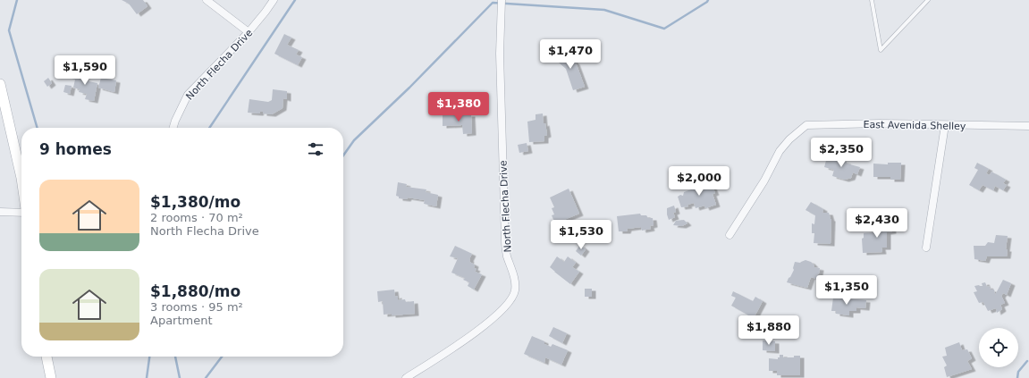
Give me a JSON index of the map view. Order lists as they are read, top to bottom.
{
  "streets": {
    "street": ["North Flecha Drive", "East Avenida Shelley"]
  },
  "page": {
    "price": [
      "$1,470",
      "$1,590",
      "$1,380",
      "$2,350",
      "$2,000",
      "$2,430",
      "$1,530",
      "$1,350",
      "$1,880"
    ],
    "heading": "9 homes",
    "list": [
      {
        "name": "$1,380/mo",
        "note": "2 rooms · 70 m² · North Flecha Drive"
      },
      {
        "name": "$1,880/mo",
        "note": "3 rooms · 95 m² · Apartment"
      }
    ]
  }
}
